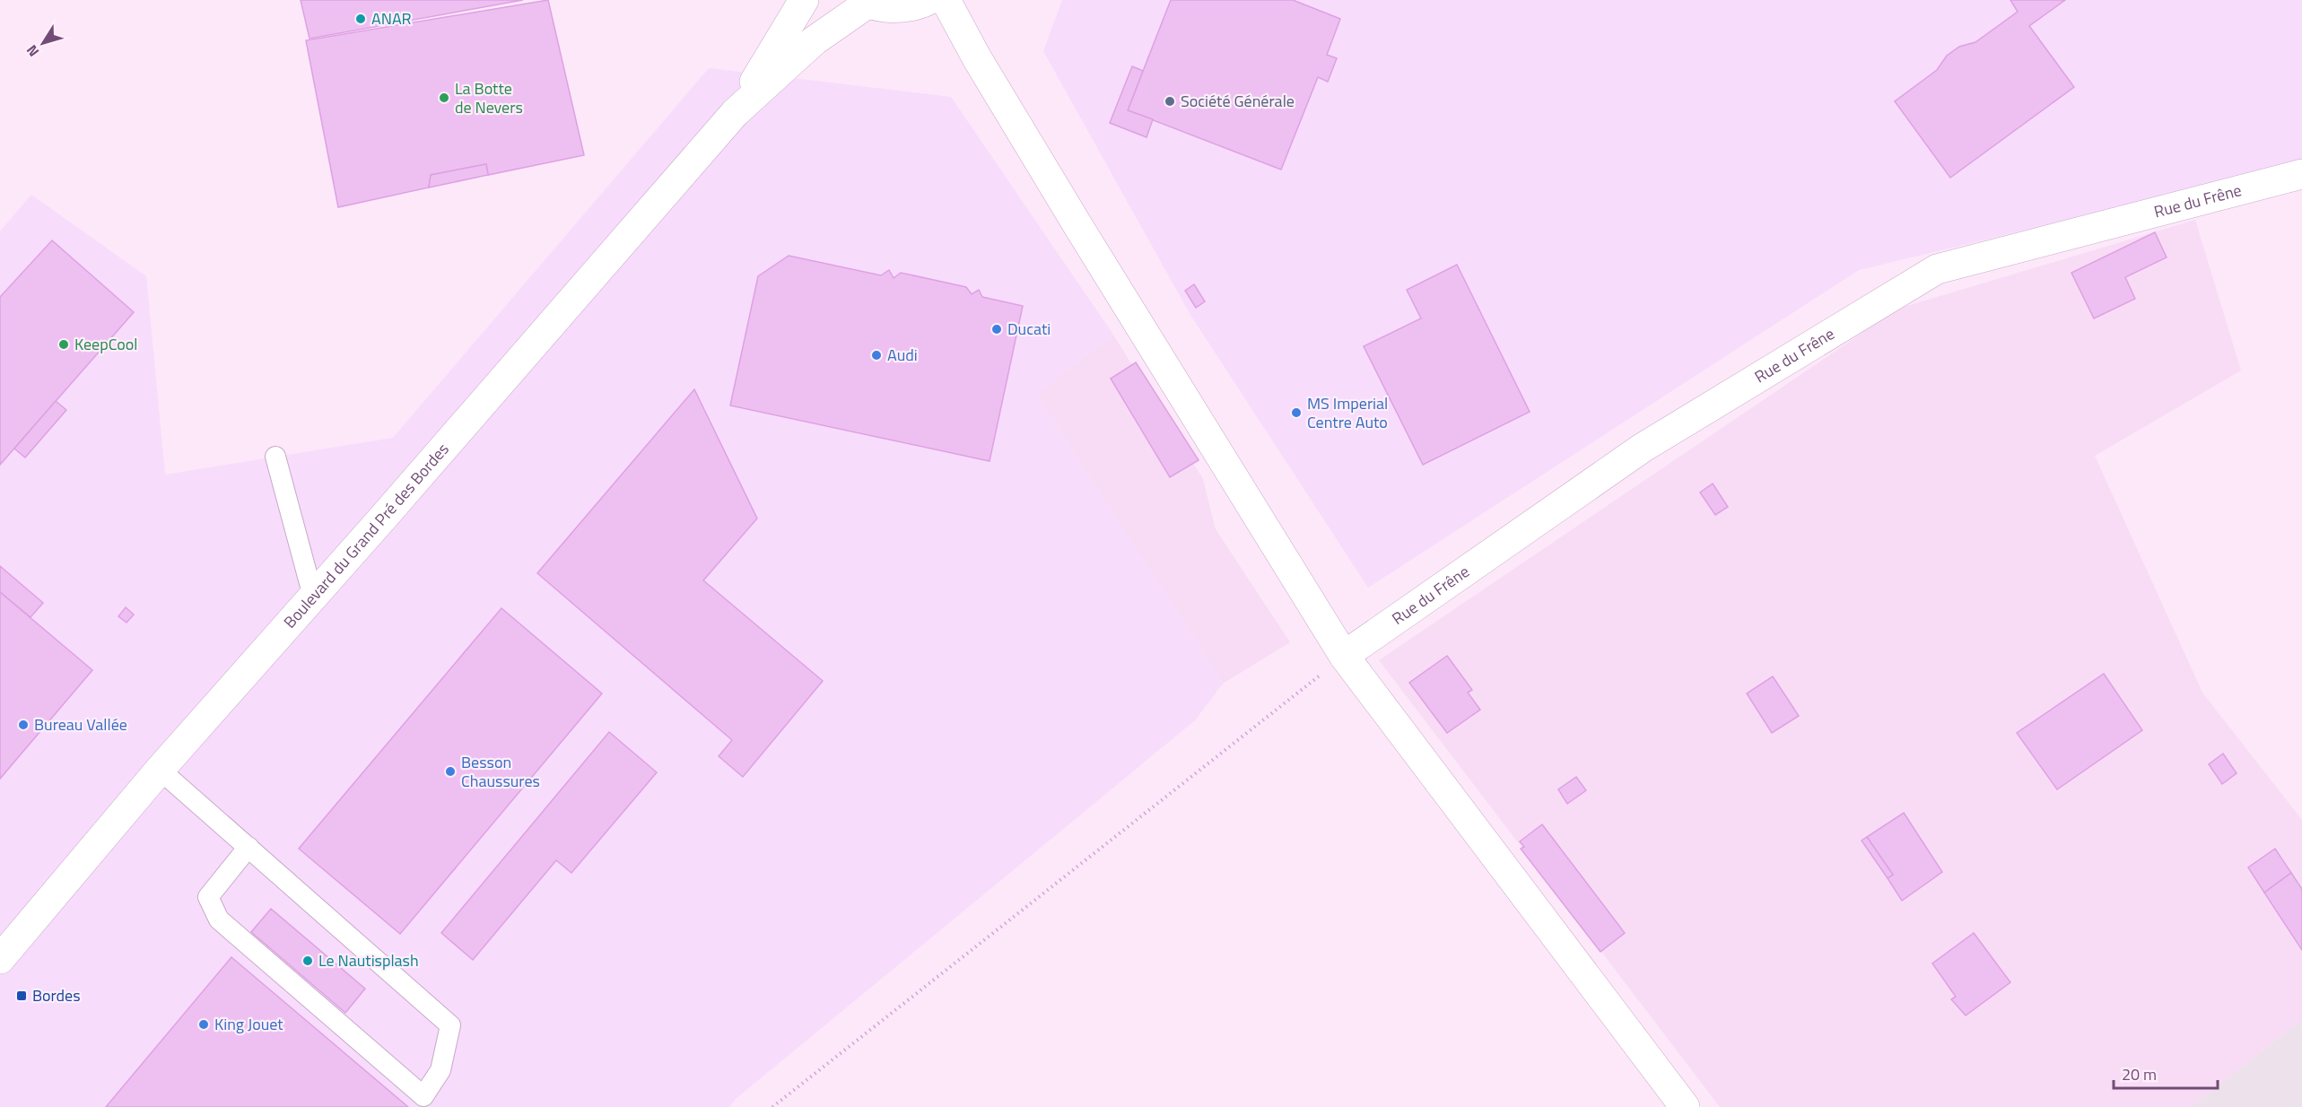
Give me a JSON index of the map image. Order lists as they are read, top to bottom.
{
  "streets": {
    "main road": ["Rue du Frêne", "Boulevard du Grand Pré des Bordes"]
  },
  "places": {
    "other": [
      "ANAR",
      "La Botte de Nevers",
      "Société Générale",
      "Ducati",
      "KeepCool",
      "Audi",
      "MS Imperial Centre Auto",
      "Bureau Vallée",
      "Besson Chaussures",
      "Le Nautisplash",
      "King Jouet"
    ],
    "transit": ["Bordes"]
  },
  "scale_bar": "20 m",
  "north": "bottom left"
}
